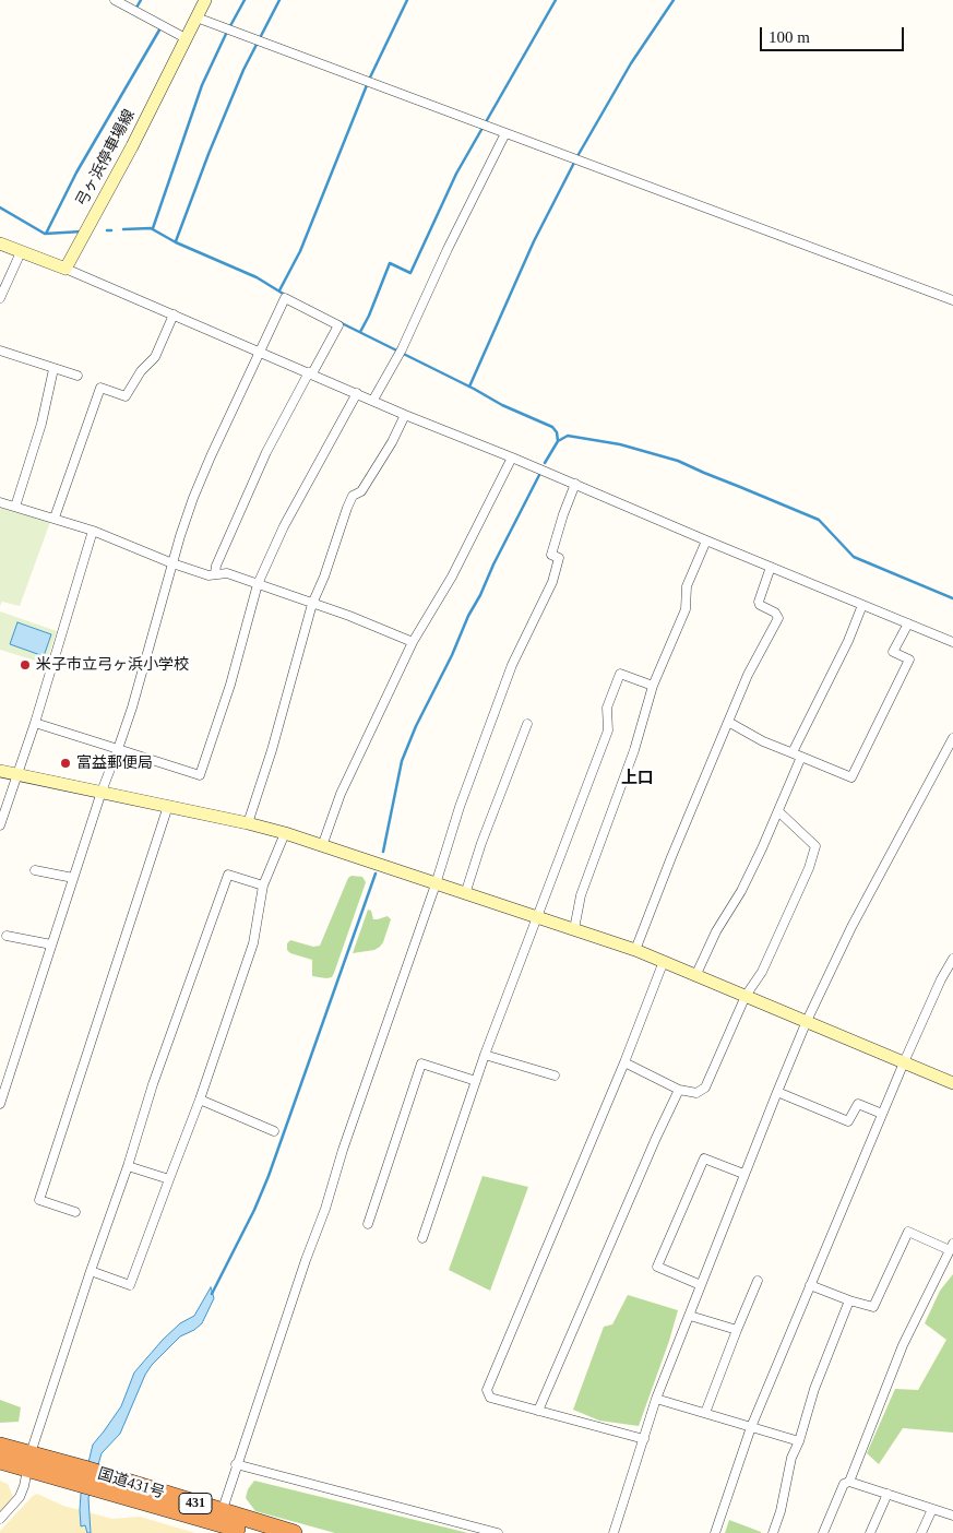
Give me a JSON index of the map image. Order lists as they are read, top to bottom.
{
  "streets": {
    "highway": ["国道431号", "431"],
    "street": ["弓ヶ浜停車場線"]
  },
  "districts": ["上口"],
  "places": ["米子市立弓ヶ浜小学校", "富益郵便局"],
  "scale_bar": "100 m"
}
